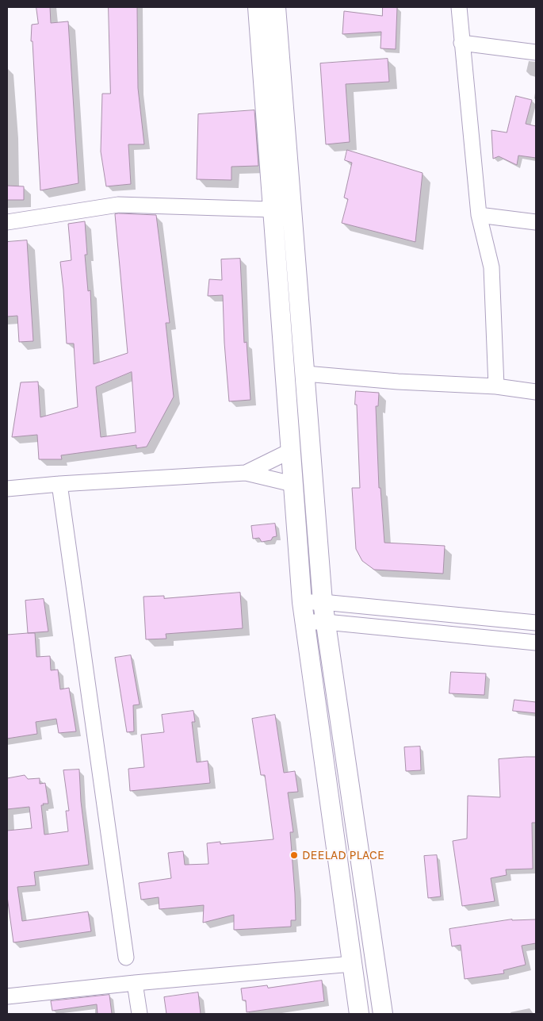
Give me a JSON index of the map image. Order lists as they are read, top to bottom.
{
  "places": ["DEELAD PLACE"]
}
